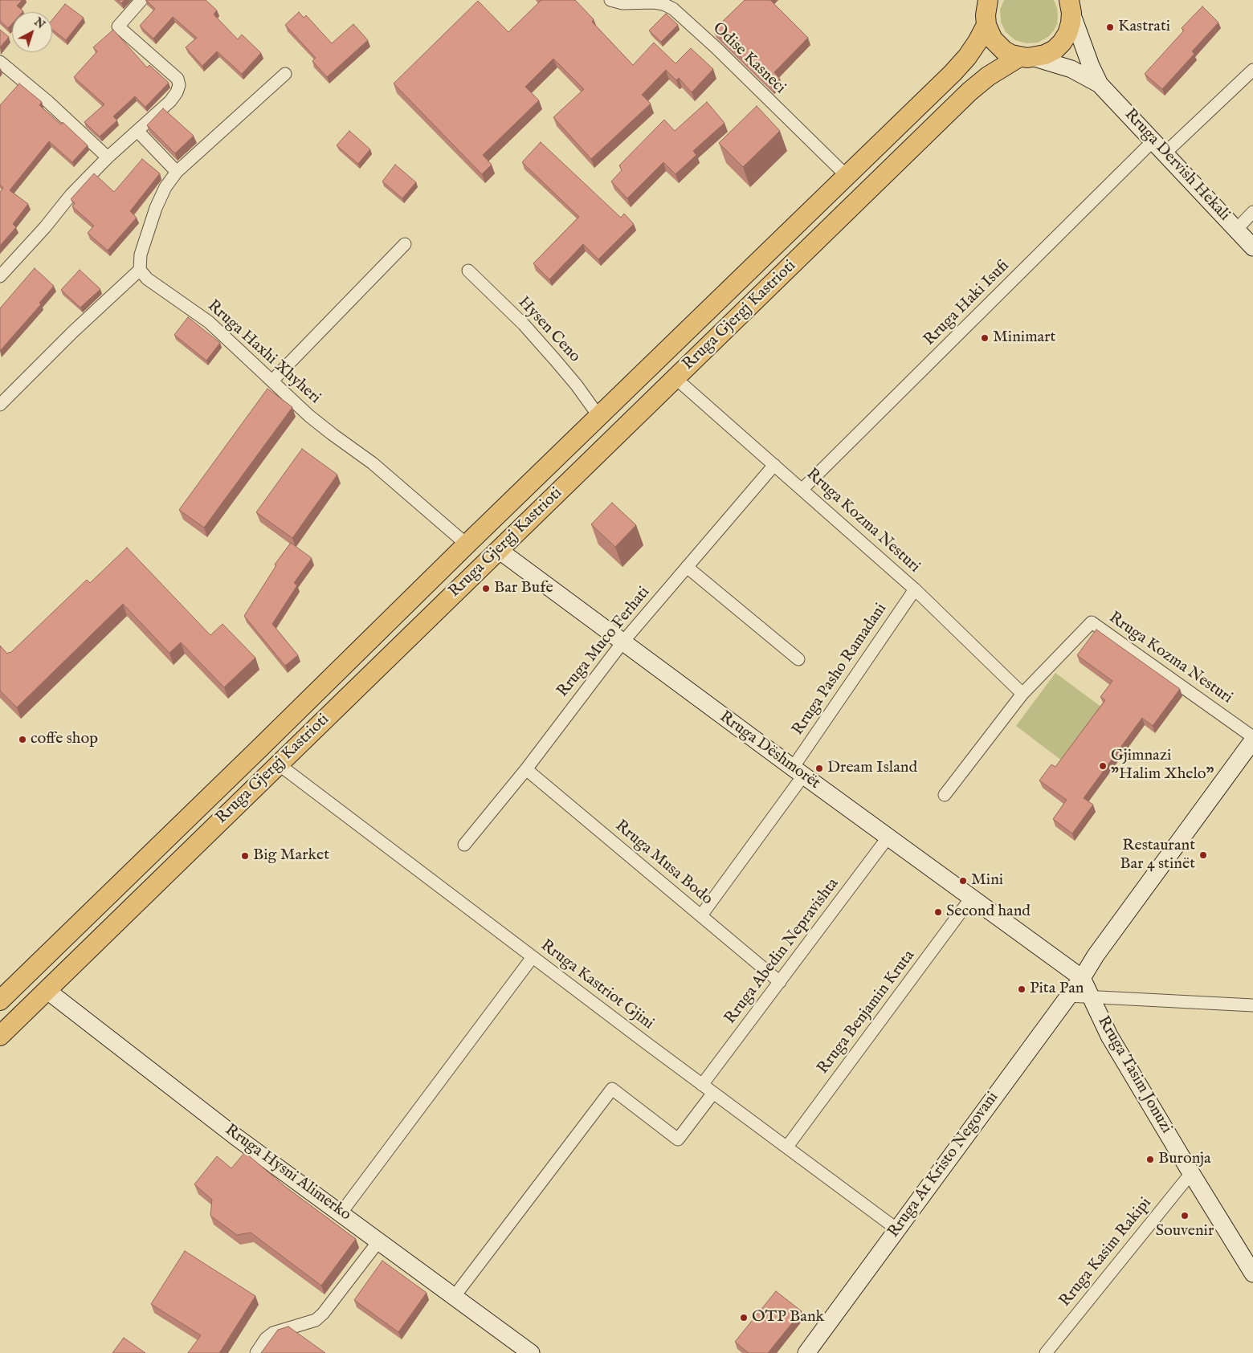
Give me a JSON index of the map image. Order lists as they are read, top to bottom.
{
  "streets": {
    "main road": [
      "Rruga Dervish Hekali",
      "Rruga Gjergj Kastrioti",
      "Rruga Dëshmorët",
      "Rruga Tasim Jonuzi",
      "Rruga At Kristo Negovani",
      "Rruga Hysni Alimerko"
    ],
    "street": [
      "Odise Kasneci",
      "Rruga Haki Isufi",
      "Hysen Ceno",
      "Rruga Haxhi Xhyheri",
      "Rruga Kozma Nesturi",
      "Rruga Muco Ferhati",
      "Rruga Pasho Ramadani",
      "Rruga Musa Bodo",
      "Rruga Abedin Nepravishta",
      "Rruga Kastriot Gjini",
      "Rruga Benjamin Kruta",
      "Rruga Kasim Rakipi"
    ]
  },
  "crossings": [
    ["Odise Kasneci", "Rruga Gjergj Kastrioti"],
    ["Rruga Dervish Hekali", "Rruga Haki Isufi"],
    ["Rruga Dervish Hekali", "Rruga Gjergj Kastrioti"],
    ["Rruga Haki Isufi", "Rruga Kozma Nesturi"],
    ["Rruga Gjergj Kastrioti", "Hysen Ceno"],
    ["Rruga Gjergj Kastrioti", "Rruga Haxhi Xhyheri"],
    ["Rruga Gjergj Kastrioti", "Rruga Kozma Nesturi"],
    ["Rruga Gjergj Kastrioti", "Rruga Dëshmorët"],
    ["Rruga Gjergj Kastrioti", "Rruga Kastriot Gjini"],
    ["Rruga Gjergj Kastrioti", "Rruga Hysni Alimerko"],
    ["Rruga Kozma Nesturi", "Rruga Muco Ferhati"],
    ["Rruga Kozma Nesturi", "Rruga Pasho Ramadani"],
    ["Rruga Kozma Nesturi", "Rruga At Kristo Negovani"],
    ["Rruga Muco Ferhati", "Rruga Dëshmorët"],
    ["Rruga Muco Ferhati", "Rruga Musa Bodo"],
    ["Rruga Pasho Ramadani", "Rruga Dëshmorët"],
    ["Rruga Pasho Ramadani", "Rruga Musa Bodo"],
    ["Rruga Dëshmorët", "Rruga Abedin Nepravishta"],
    ["Rruga Dëshmorët", "Rruga Benjamin Kruta"],
    ["Rruga Dëshmorët", "Rruga Tasim Jonuzi"],
    ["Rruga Dëshmorët", "Rruga At Kristo Negovani"],
    ["Rruga Musa Bodo", "Rruga Abedin Nepravishta"],
    ["Rruga Abedin Nepravishta", "Rruga Kastriot Gjini"],
    ["Rruga Kastriot Gjini", "Rruga Benjamin Kruta"],
    ["Rruga Kastriot Gjini", "Rruga At Kristo Negovani"],
    ["Rruga Tasim Jonuzi", "Rruga At Kristo Negovani"],
    ["Rruga Tasim Jonuzi", "Rruga Kasim Rakipi"]
  ],
  "places": [
    "Kastrati",
    "Minimart",
    "Bar Bufe",
    "coffe shop",
    "Gjimnazi \"Halim Xhelo\"",
    "Dream Island",
    "Restaurant Bar 4 stinët",
    "Big Market",
    "Mini",
    "Second hand",
    "Pita Pan",
    "Buronja",
    "Souvenir",
    "OTP Bank"
  ],
  "north": "top right"
}
